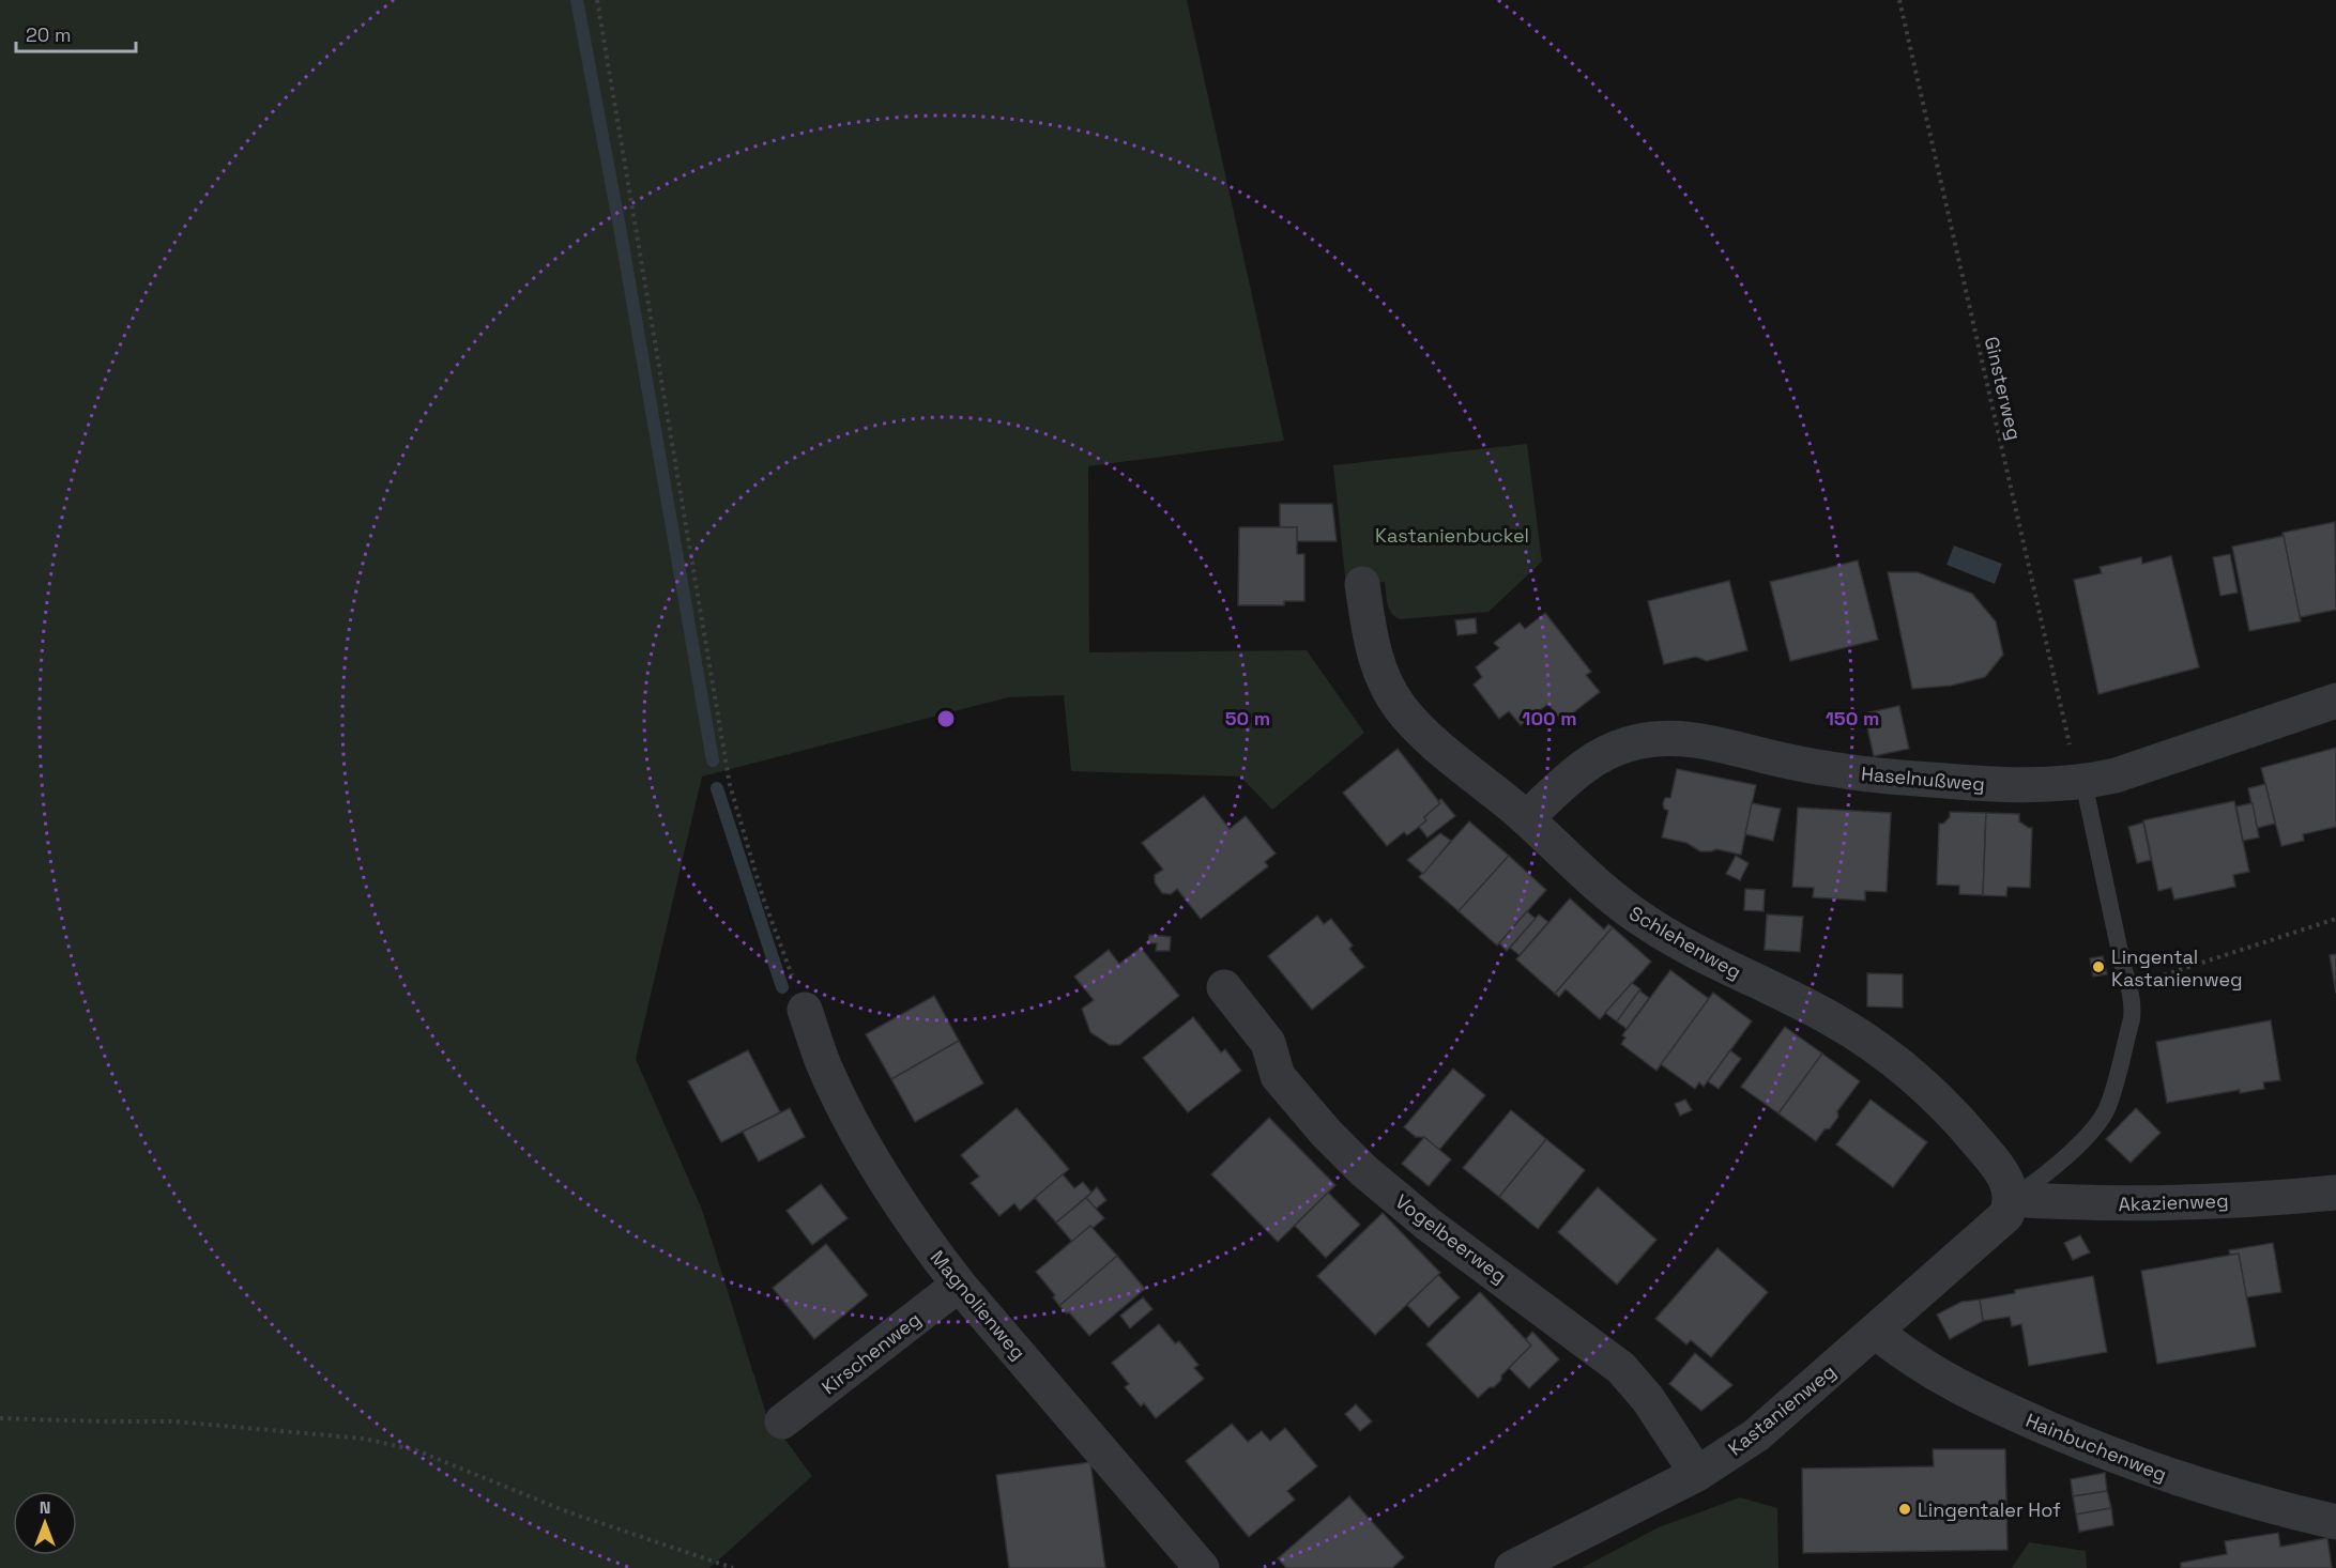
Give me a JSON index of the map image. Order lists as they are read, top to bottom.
{
  "streets": {
    "street": [
      "Haselnußweg",
      "Schlehenweg",
      "Akazienweg",
      "Vogelbeerweg",
      "Magnolienweg",
      "Kirschenweg",
      "Kastanienweg",
      "Hainbuchenweg"
    ],
    "path": ["Ginsterweg"]
  },
  "crossings": [
    ["Ginsterweg", "Haselnußweg"],
    ["Haselnußweg", "Schlehenweg"],
    ["Schlehenweg", "Akazienweg"],
    ["Schlehenweg", "Kastanienweg"],
    ["Akazienweg", "Kastanienweg"],
    ["Vogelbeerweg", "Kastanienweg"],
    ["Magnolienweg", "Kirschenweg"],
    ["Kastanienweg", "Hainbuchenweg"]
  ],
  "parks": ["Kastanienbuckel"],
  "places": ["Lingental Kastanienweg", "Lingentaler Hof"],
  "scale_bar": "20 m",
  "north": "top",
  "rings": ["50 m", "100 m", "150 m"]
}
